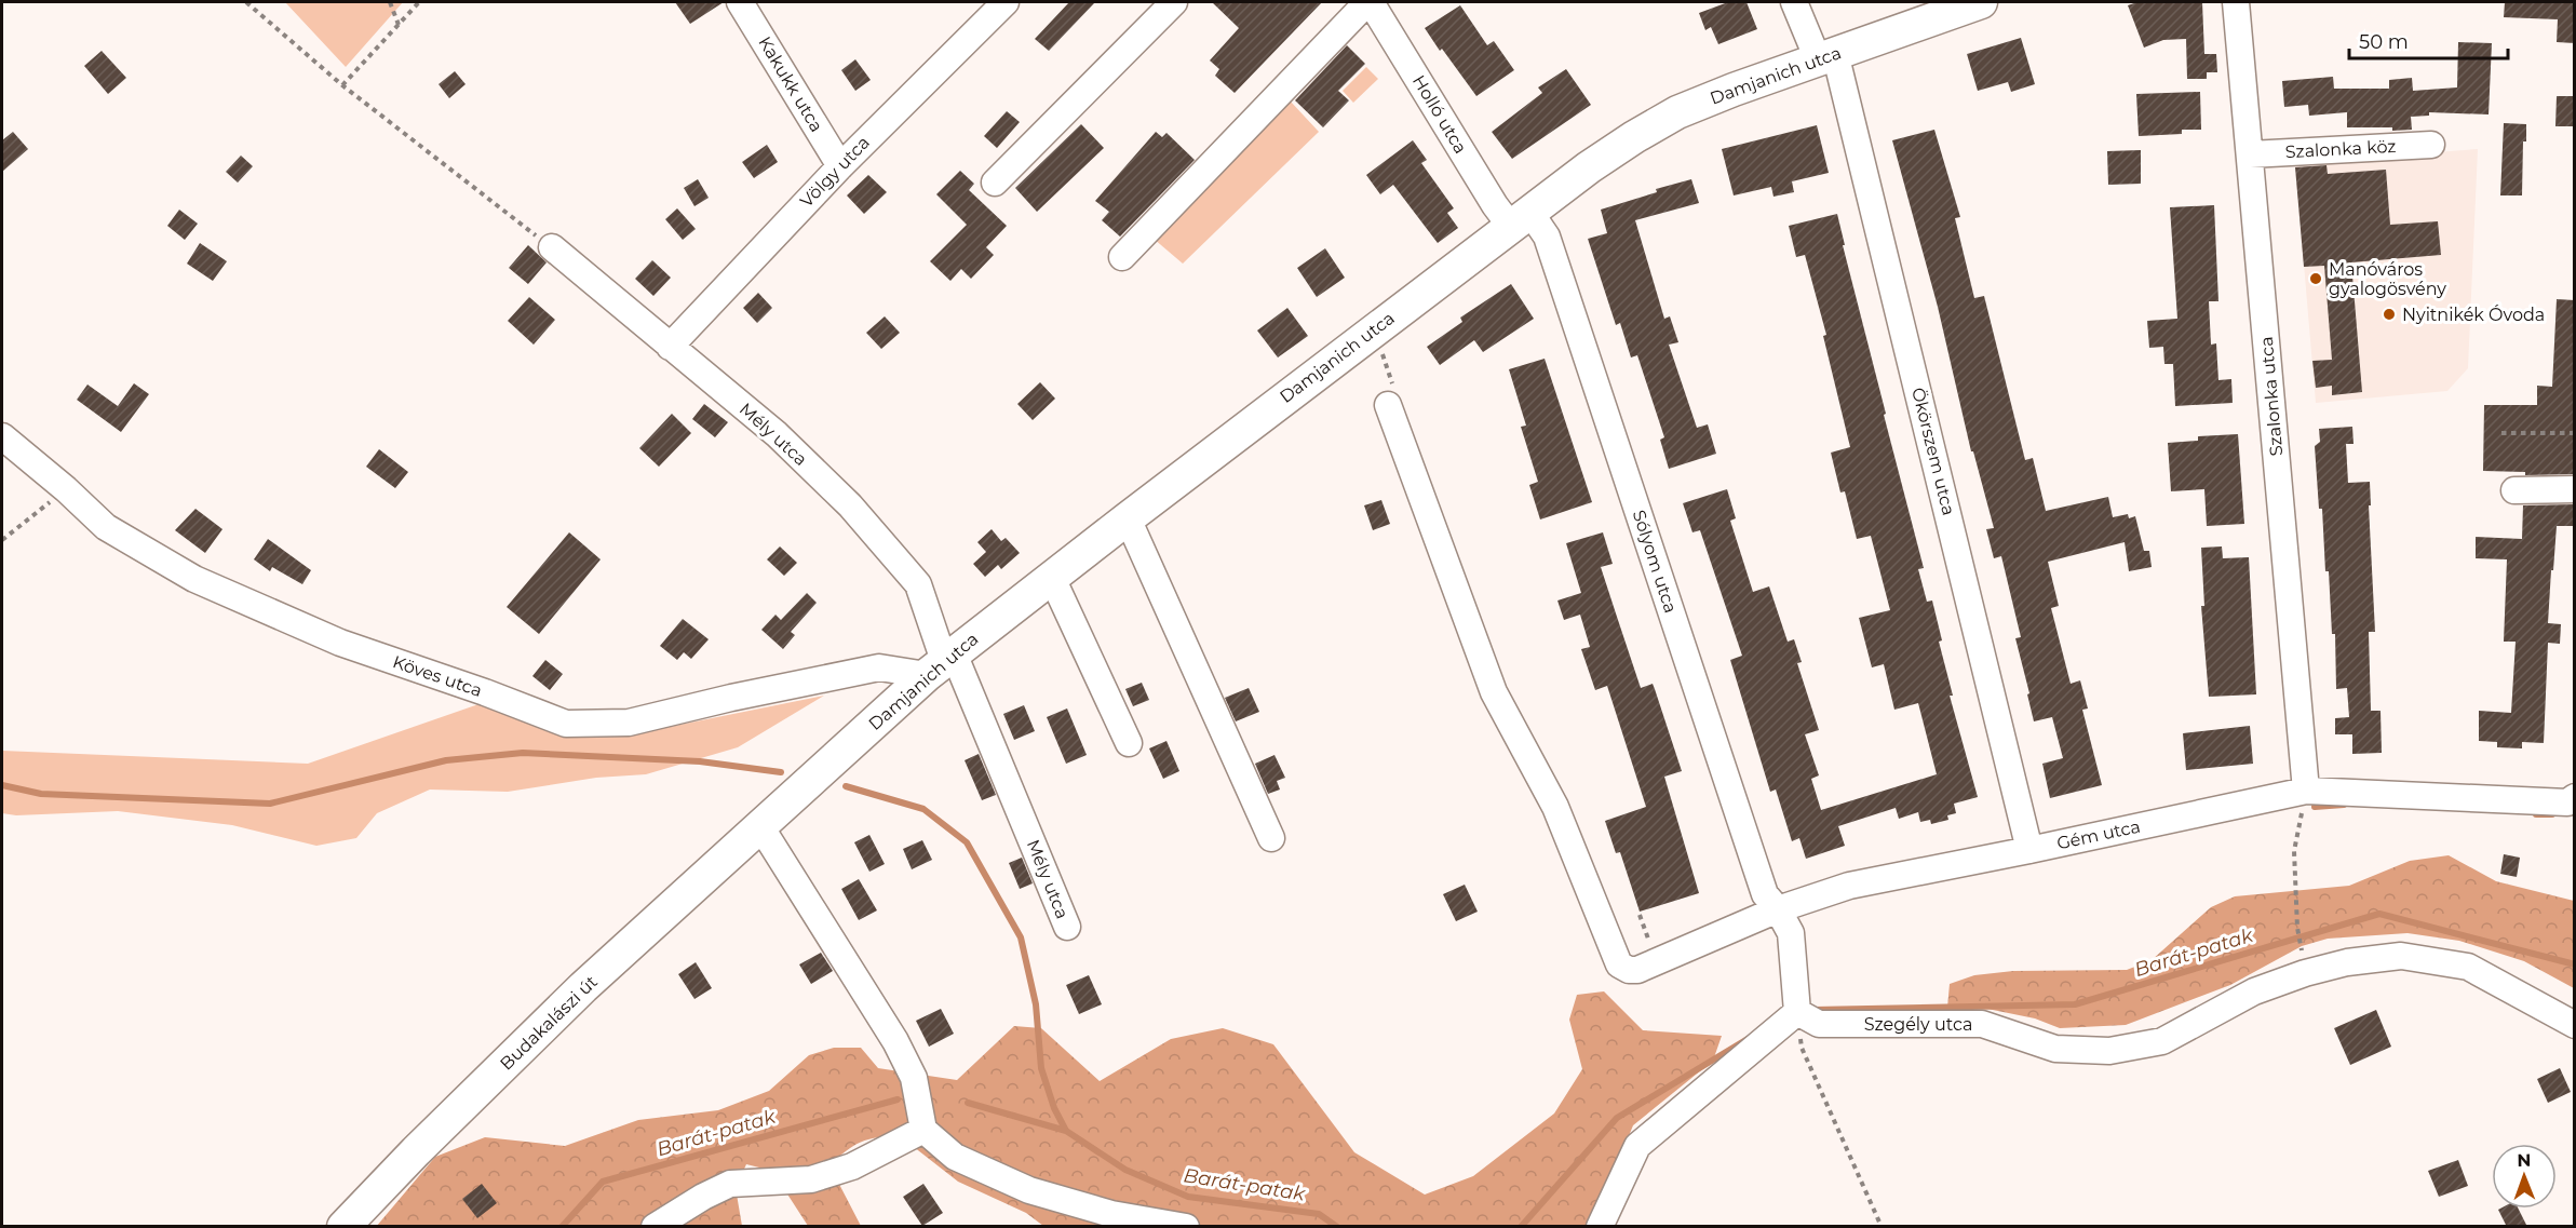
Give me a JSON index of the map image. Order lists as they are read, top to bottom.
{
  "streets": {
    "main road": ["Damjanich utca", "Budakalászi út"],
    "street": [
      "Kakukk utca",
      "Holló utca",
      "Szalonka köz",
      "Völgy utca",
      "Szalonka utca",
      "Mély utca",
      "Ökörszem utca",
      "Sólyom utca",
      "Köves utca",
      "Gém utca",
      "Szegély utca"
    ]
  },
  "crossings": [
    ["Damjanich utca", "Holló utca"],
    ["Damjanich utca", "Mély utca"],
    ["Damjanich utca", "Ökörszem utca"],
    ["Damjanich utca", "Sólyom utca"],
    ["Damjanich utca", "Köves utca"],
    ["Damjanich utca", "Budakalászi út"],
    ["Kakukk utca", "Völgy utca"],
    ["Holló utca", "Sólyom utca"],
    ["Szalonka köz", "Szalonka utca"],
    ["Völgy utca", "Mély utca"],
    ["Szalonka utca", "Gém utca"],
    ["Mély utca", "Köves utca"],
    ["Ökörszem utca", "Gém utca"],
    ["Sólyom utca", "Gém utca"],
    ["Sólyom utca", "Szegély utca"]
  ],
  "water": ["Barát-patak"],
  "places": ["Manóváros gyalogösvény", "Nyitnikék Óvoda"],
  "scale_bar": "50 m",
  "north": "top"
}
